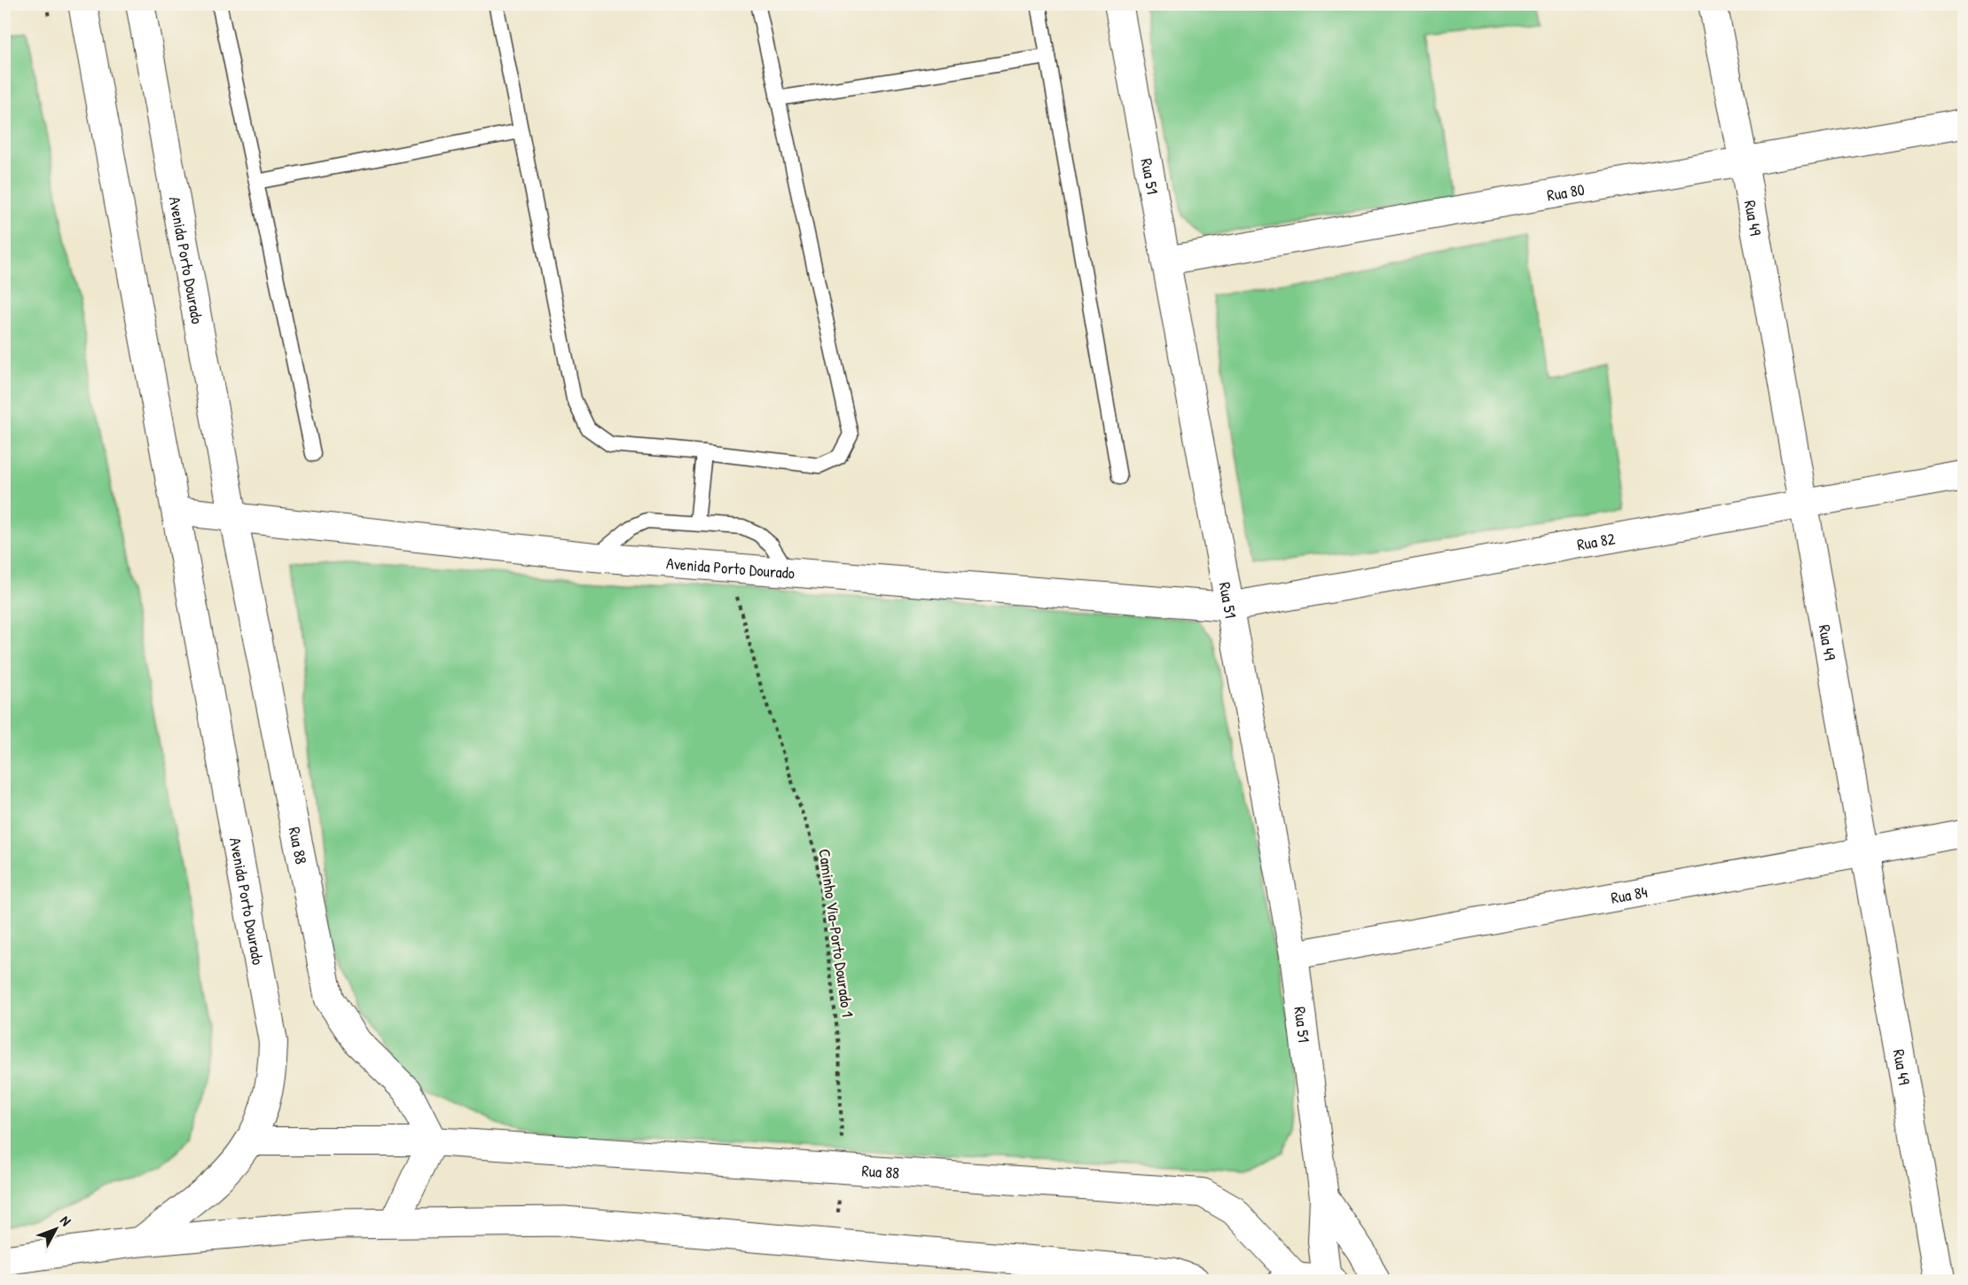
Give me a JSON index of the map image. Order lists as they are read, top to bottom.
{
  "streets": {
    "street": [
      "Rua 51",
      "Rua 80",
      "Rua 49",
      "Avenida Porto Dourado",
      "Rua 82",
      "Rua 88",
      "Rua 84"
    ],
    "path": ["Caminho Via-Porto Dourado 1"]
  },
  "crossings": [
    ["Rua 51", "Rua 80"],
    ["Rua 51", "Avenida Porto Dourado"],
    ["Rua 51", "Rua 82"],
    ["Rua 51", "Rua 84"],
    ["Rua 80", "Rua 49"],
    ["Rua 49", "Rua 82"],
    ["Rua 49", "Rua 84"],
    ["Avenida Porto Dourado", "Rua 82"],
    ["Avenida Porto Dourado", "Rua 88"],
    ["Avenida Porto Dourado", "Caminho Via-Porto Dourado 1"],
    ["Rua 88", "Caminho Via-Porto Dourado 1"]
  ],
  "north": "top right"
}
